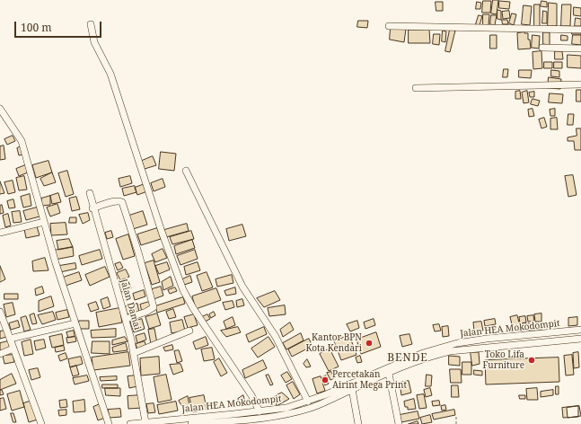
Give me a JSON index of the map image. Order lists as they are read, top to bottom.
{
  "streets": {
    "street": ["Jalan Damai", "Jalan HEA Mokodompit"]
  },
  "crossings": [
    ["Jalan Damai", "Jalan HEA Mokodompit"]
  ],
  "districts": ["BENDE"],
  "places": ["Kantor BPN Kota Kendari", "Toko Lifa Furniture", "Percetakan Airint Mega Print"],
  "scale_bar": "100 m"
}
